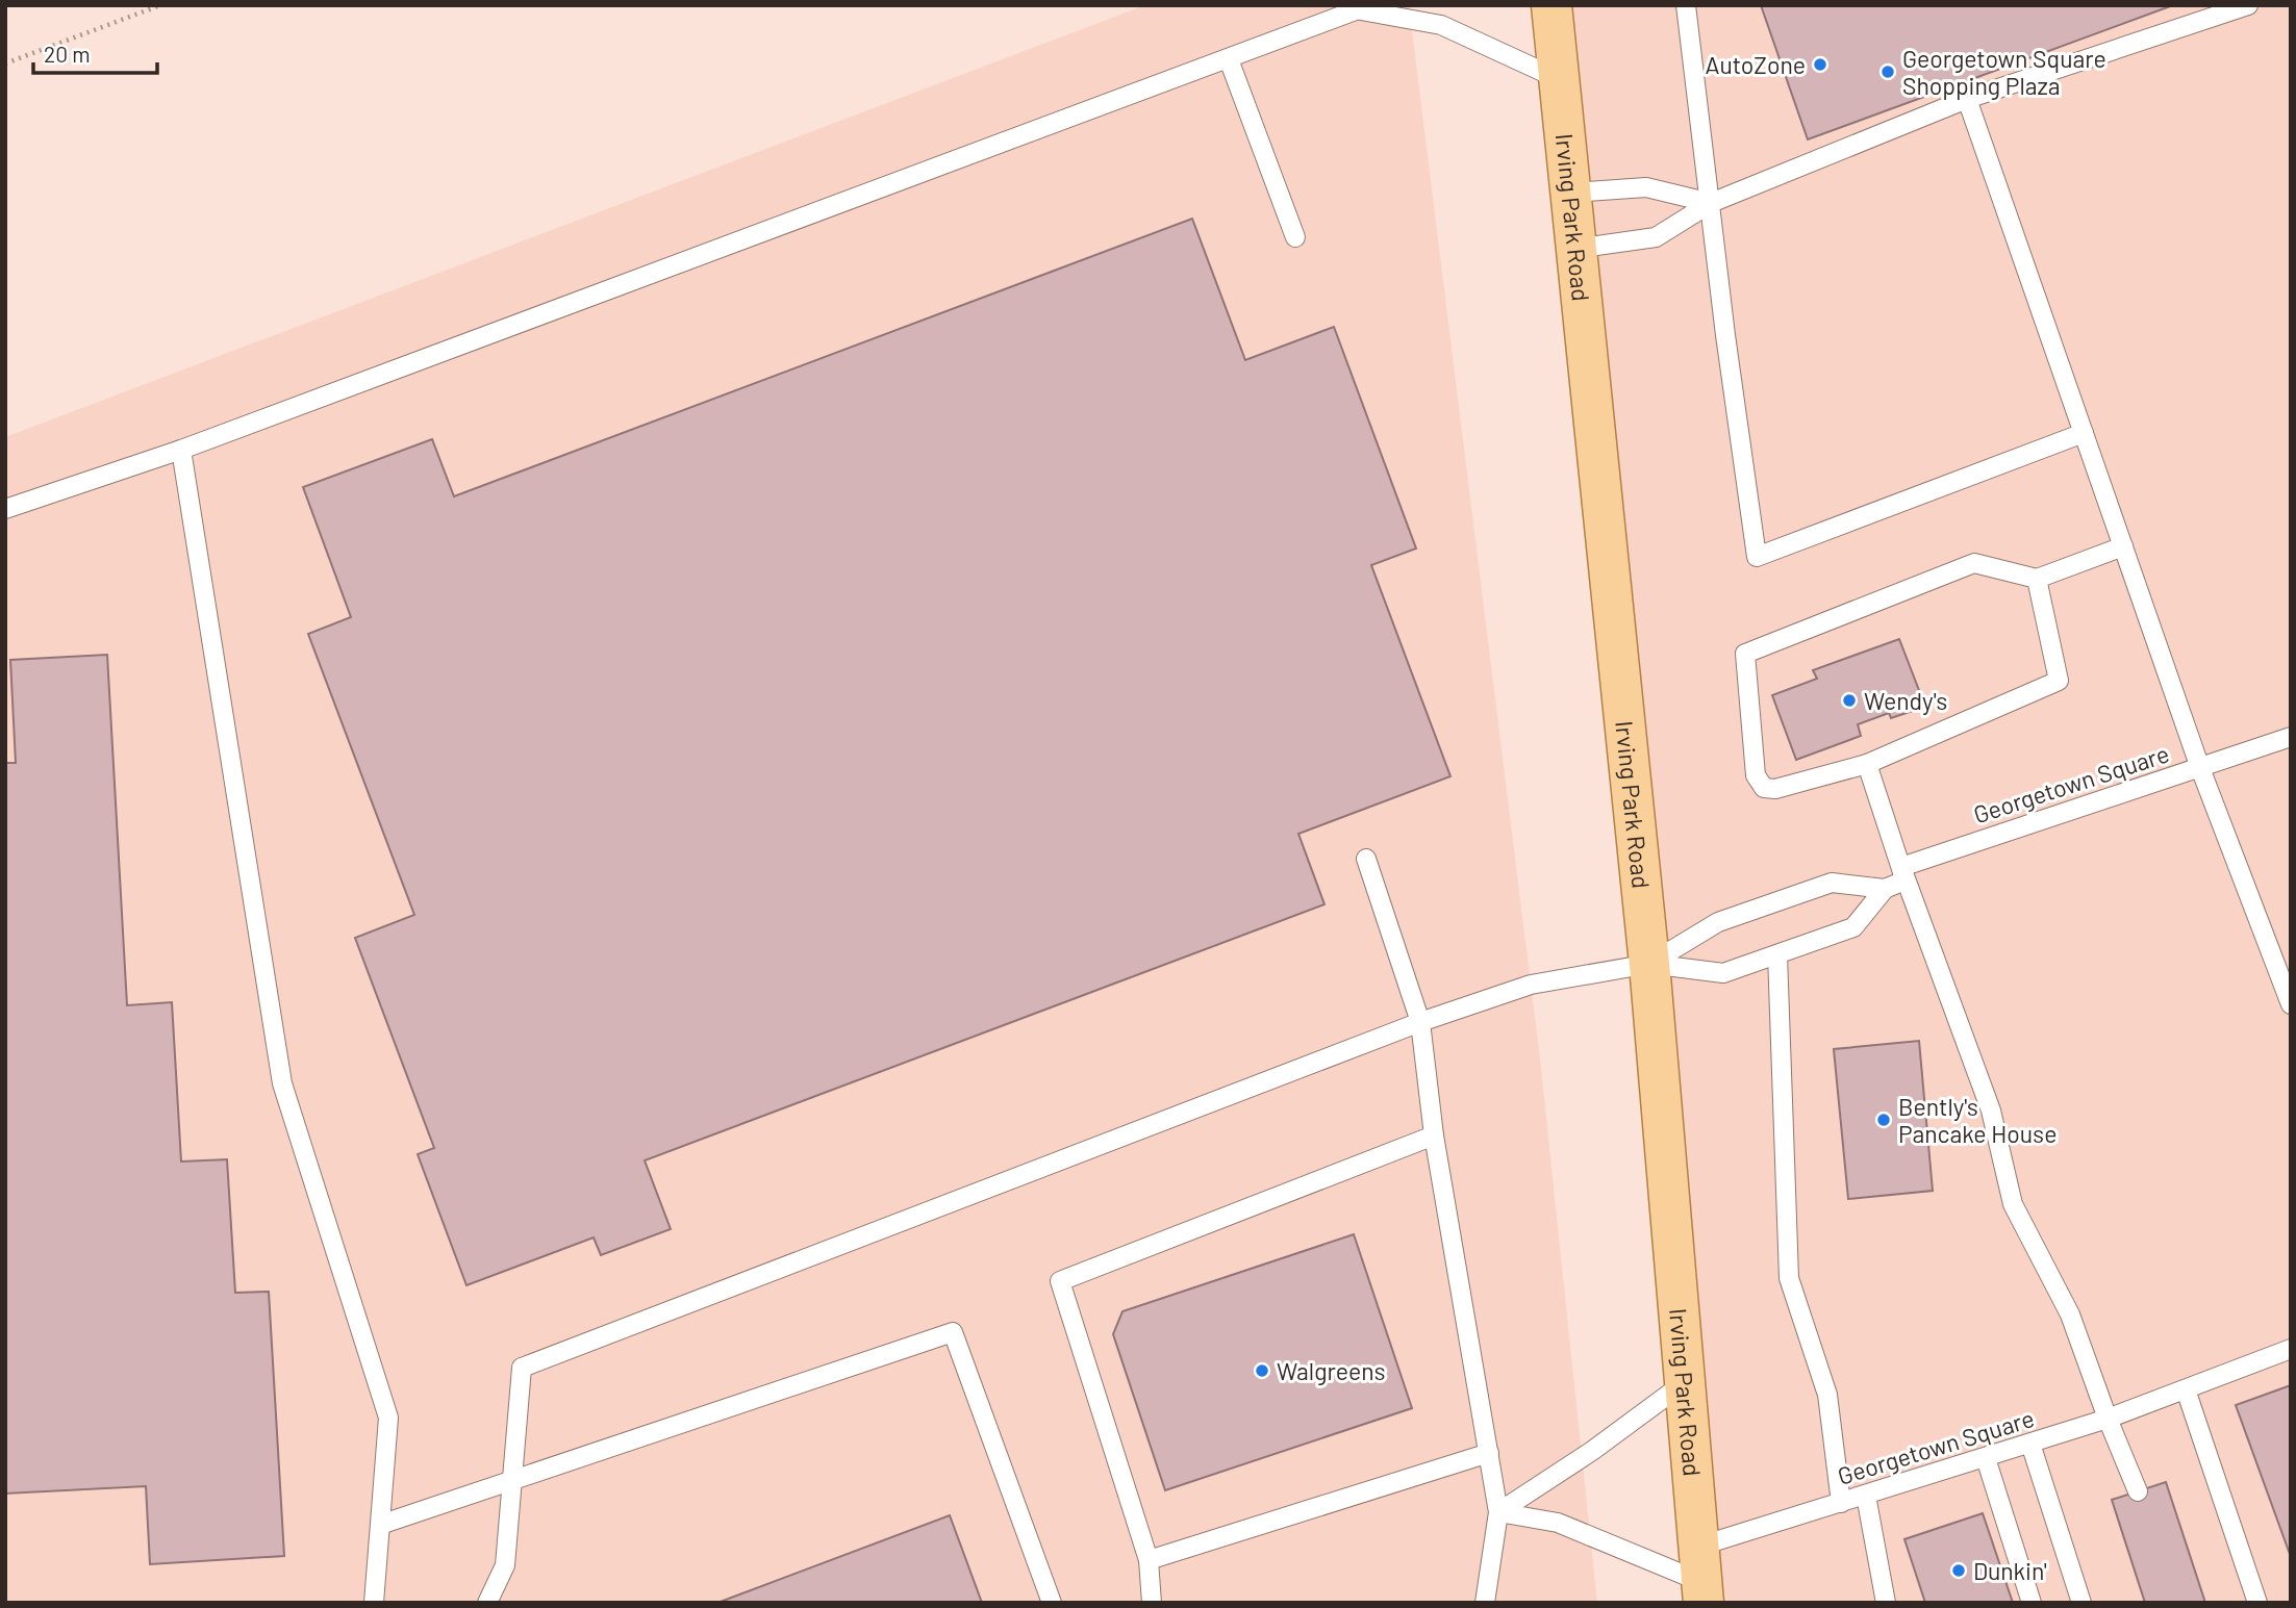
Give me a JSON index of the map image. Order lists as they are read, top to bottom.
{
  "streets": {
    "main road": ["Irving Park Road"],
    "lane": ["Georgetown Square"]
  },
  "crossings": [
    ["Irving Park Road", "Georgetown Square"]
  ],
  "places": [
    "AutoZone",
    "Georgetown Square Shopping Plaza",
    "Wendy's",
    "Bently's Pancake House",
    "Walgreens",
    "Dunkin'"
  ],
  "scale_bar": "20 m"
}
